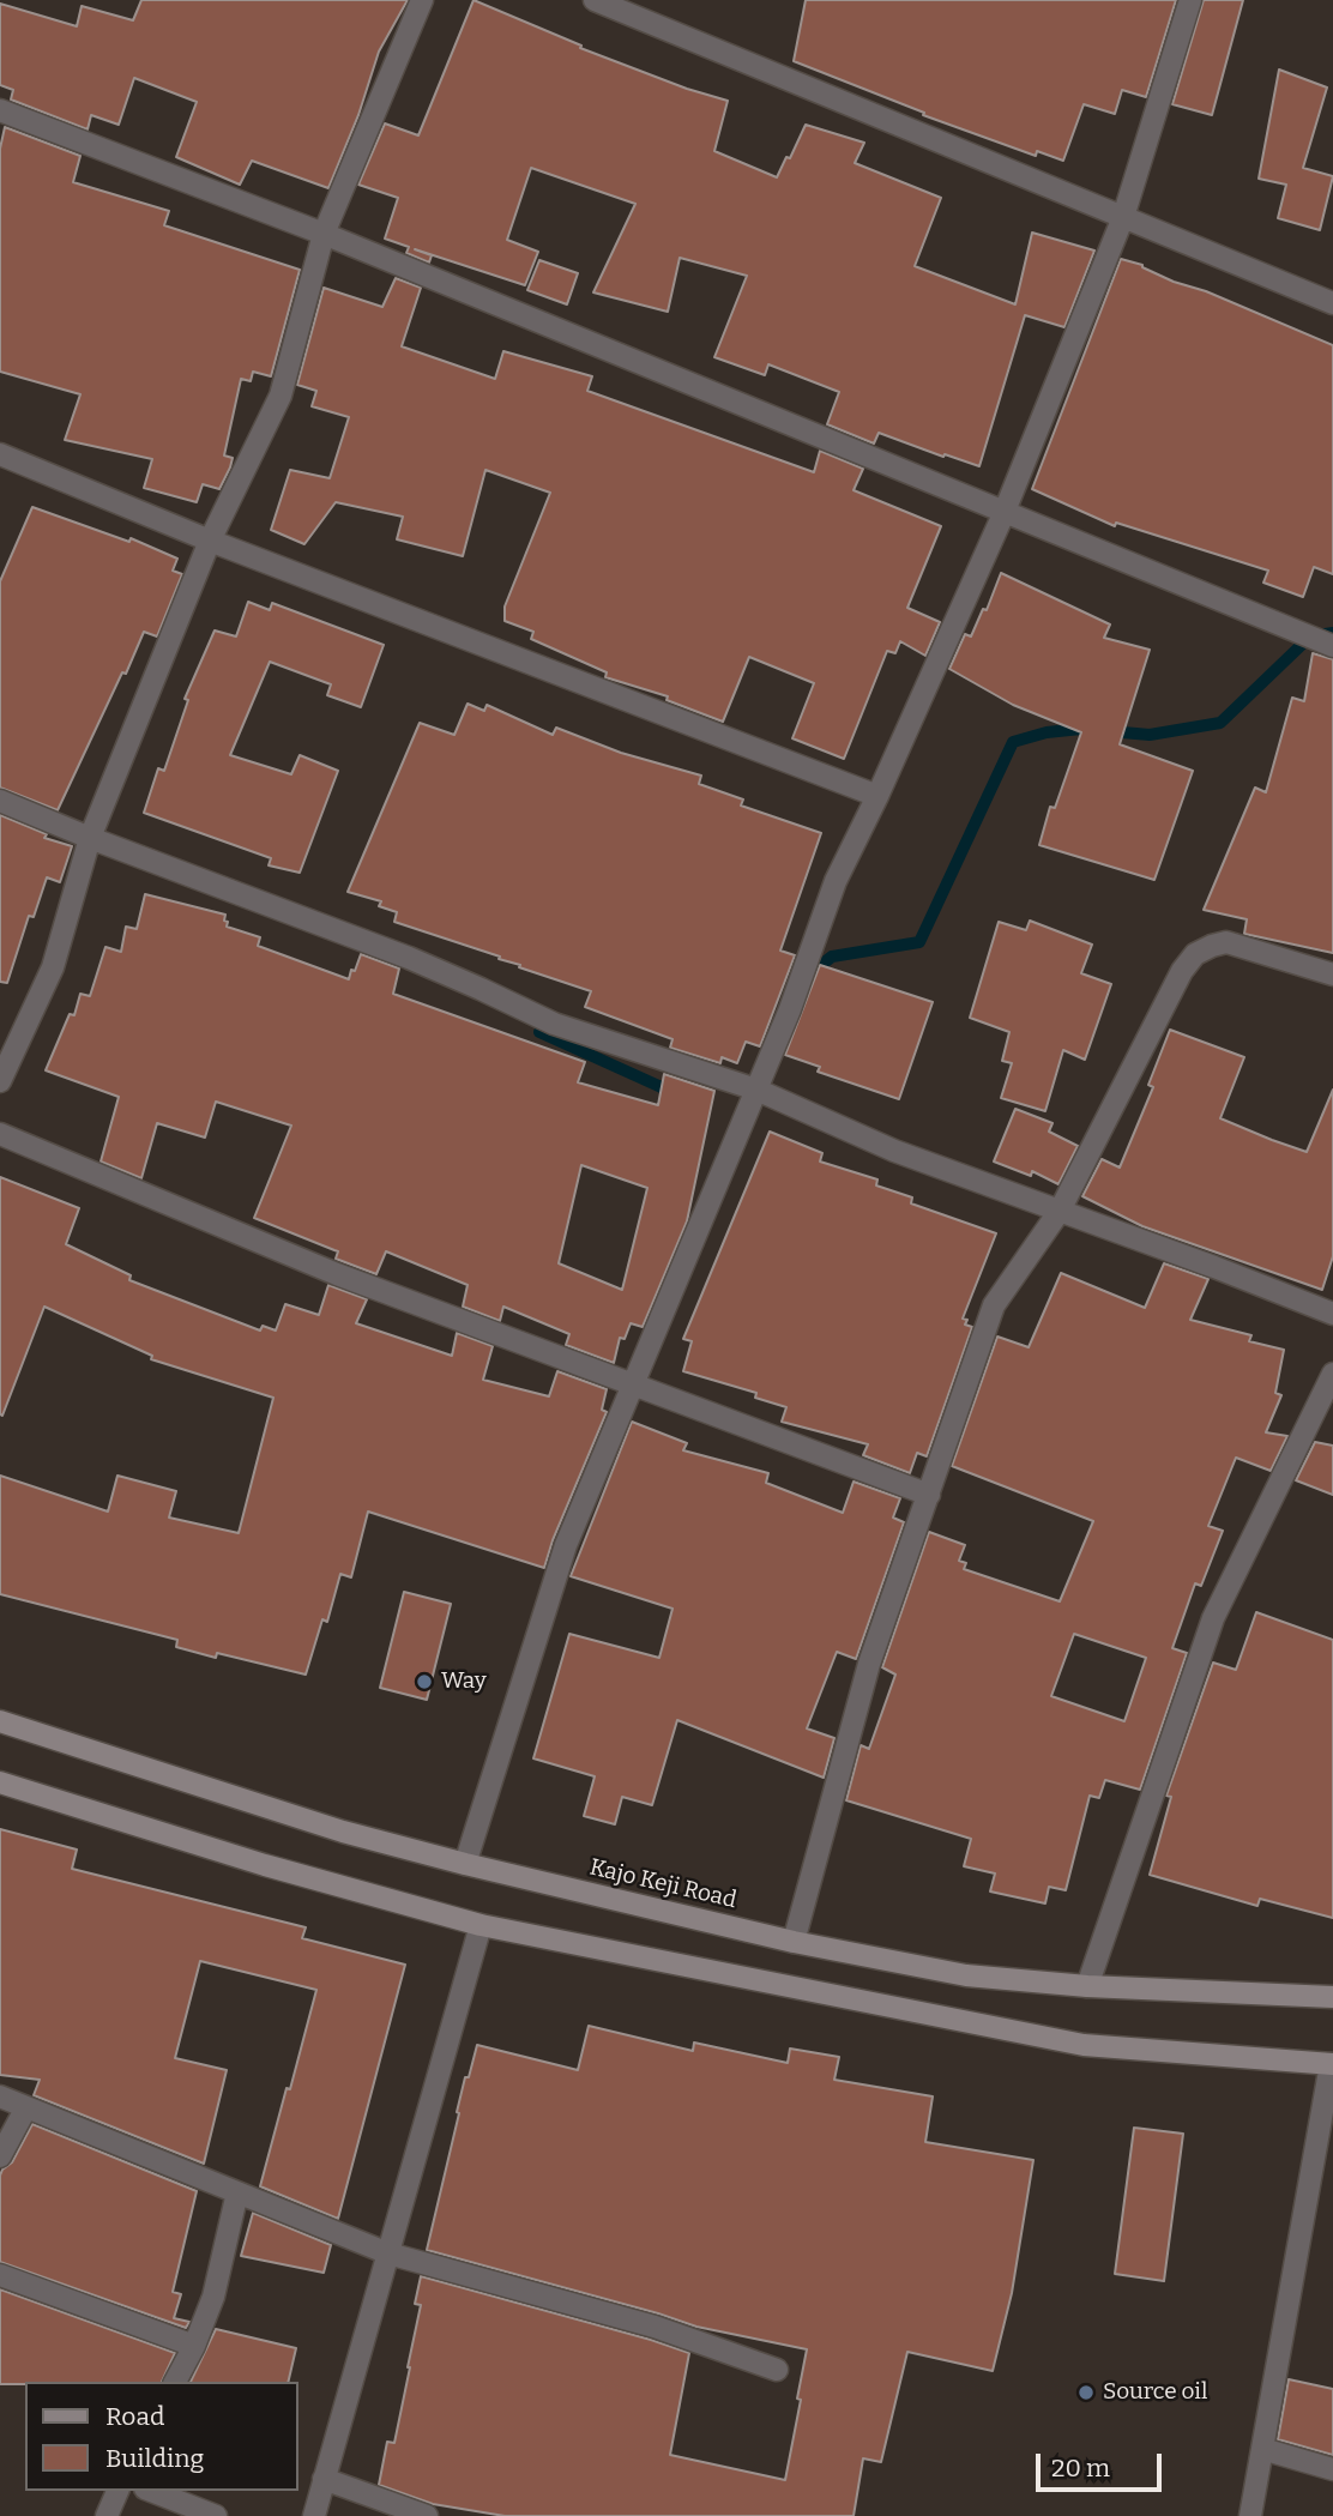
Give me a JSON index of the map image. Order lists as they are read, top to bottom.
{
  "streets": {
    "main road": ["Kajo Keji Road"]
  },
  "places": ["Way", "Source oil"],
  "legend": ["Road", "Building"],
  "scale_bar": "20 m"
}
